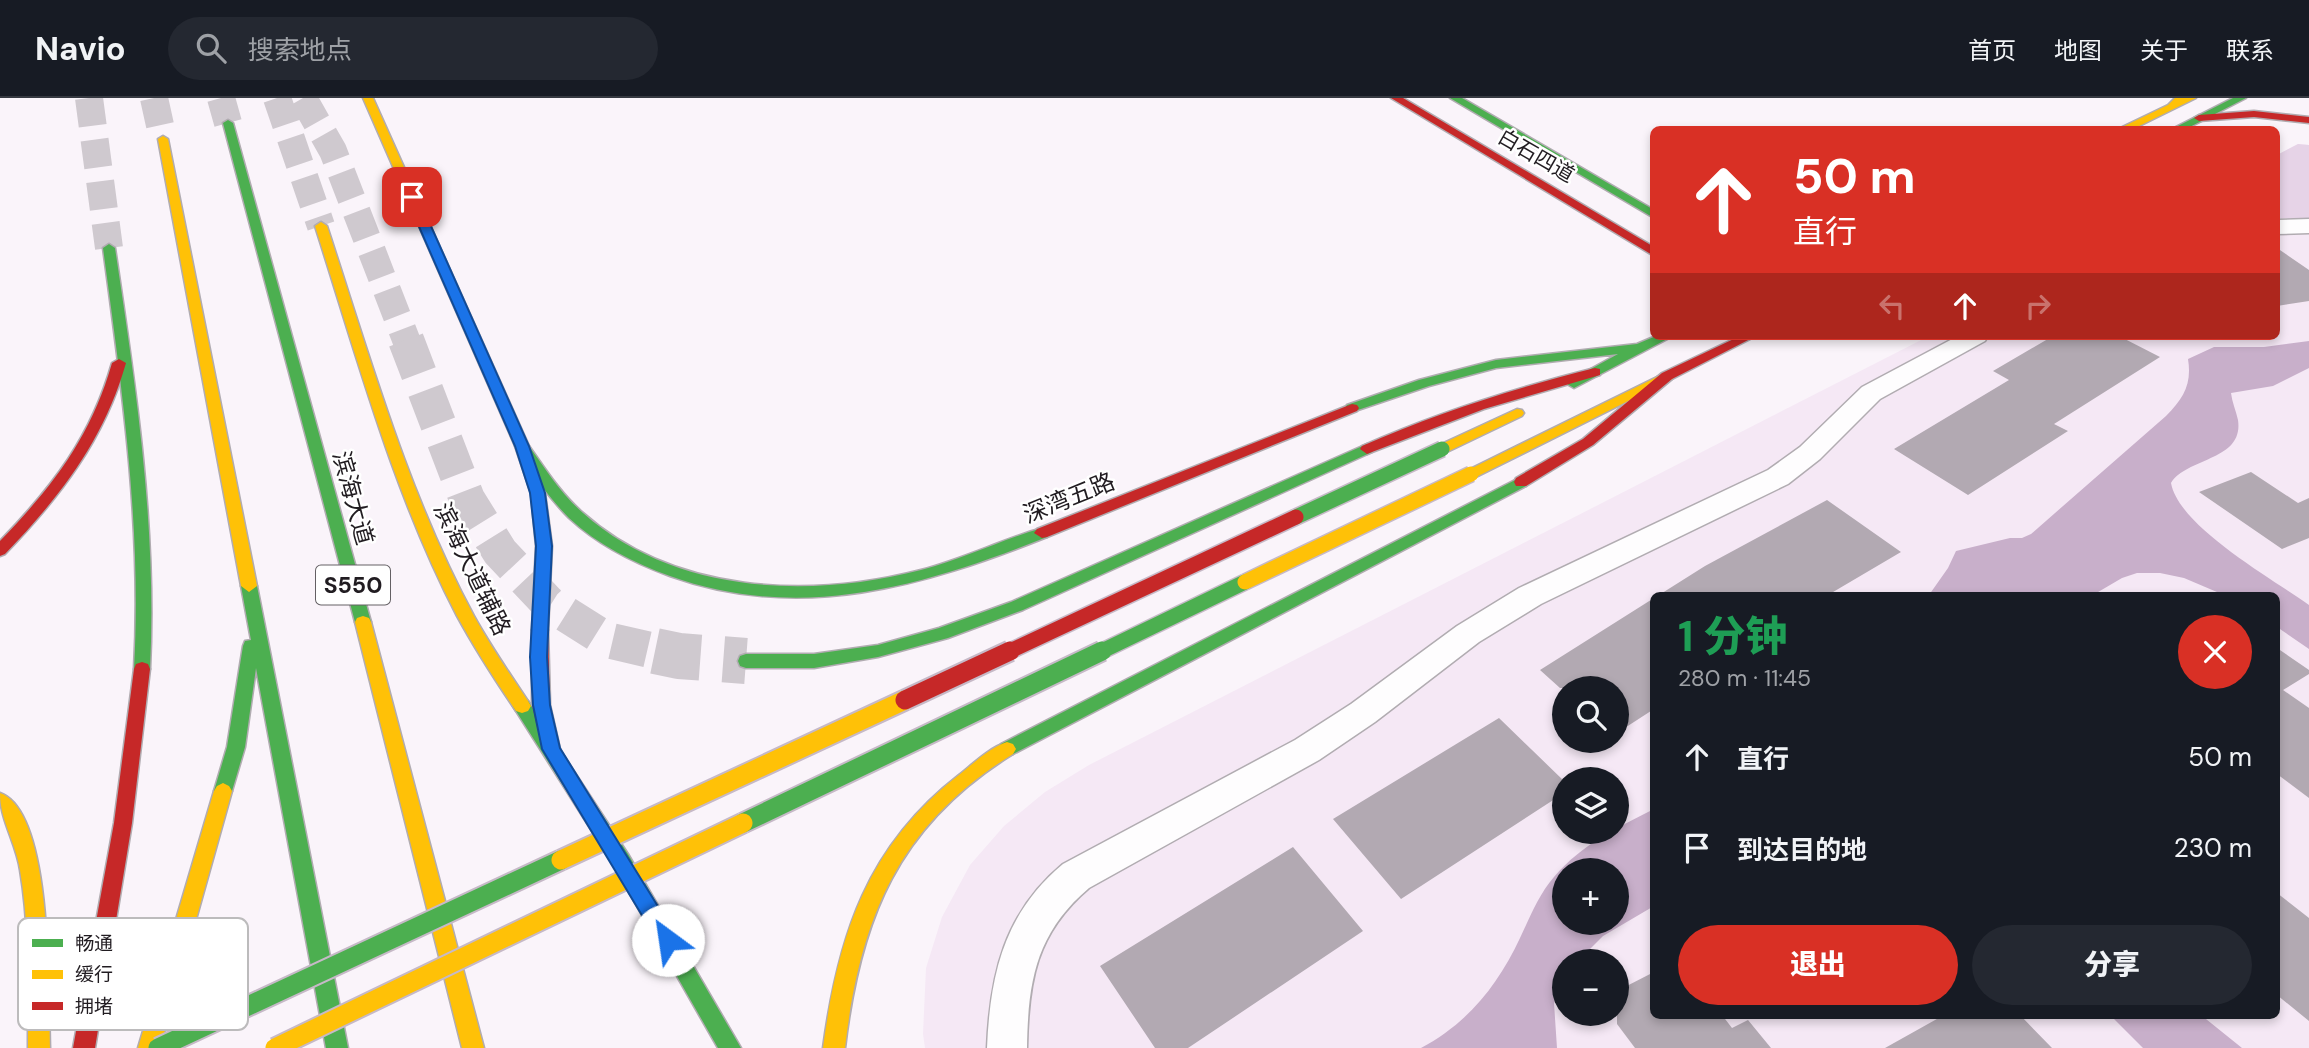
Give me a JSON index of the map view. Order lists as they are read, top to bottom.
{
  "streets": {
    "main road": [
      "白石四道",
      "滨海大道",
      "深湾五路",
      "滨海大道辅路",
      "S550"
    ]
  },
  "legend": ["畅通", "缓行", "拥堵"],
  "page": {
    "header": "Navio",
    "search": "搜索地点",
    "nav": [
      "首页",
      "地图",
      "关于",
      "联系"
    ],
    "turn": ["50 m", "直行"],
    "heading": ["1 分钟", "280 m · 11:45"],
    "map_buttons": ["+", "−"],
    "list": [
      {
        "name": "直行",
        "value": "50 m"
      },
      {
        "name": "到达目的地",
        "value": "230 m"
      }
    ],
    "buttons": ["退出", "分享"]
  }
}
